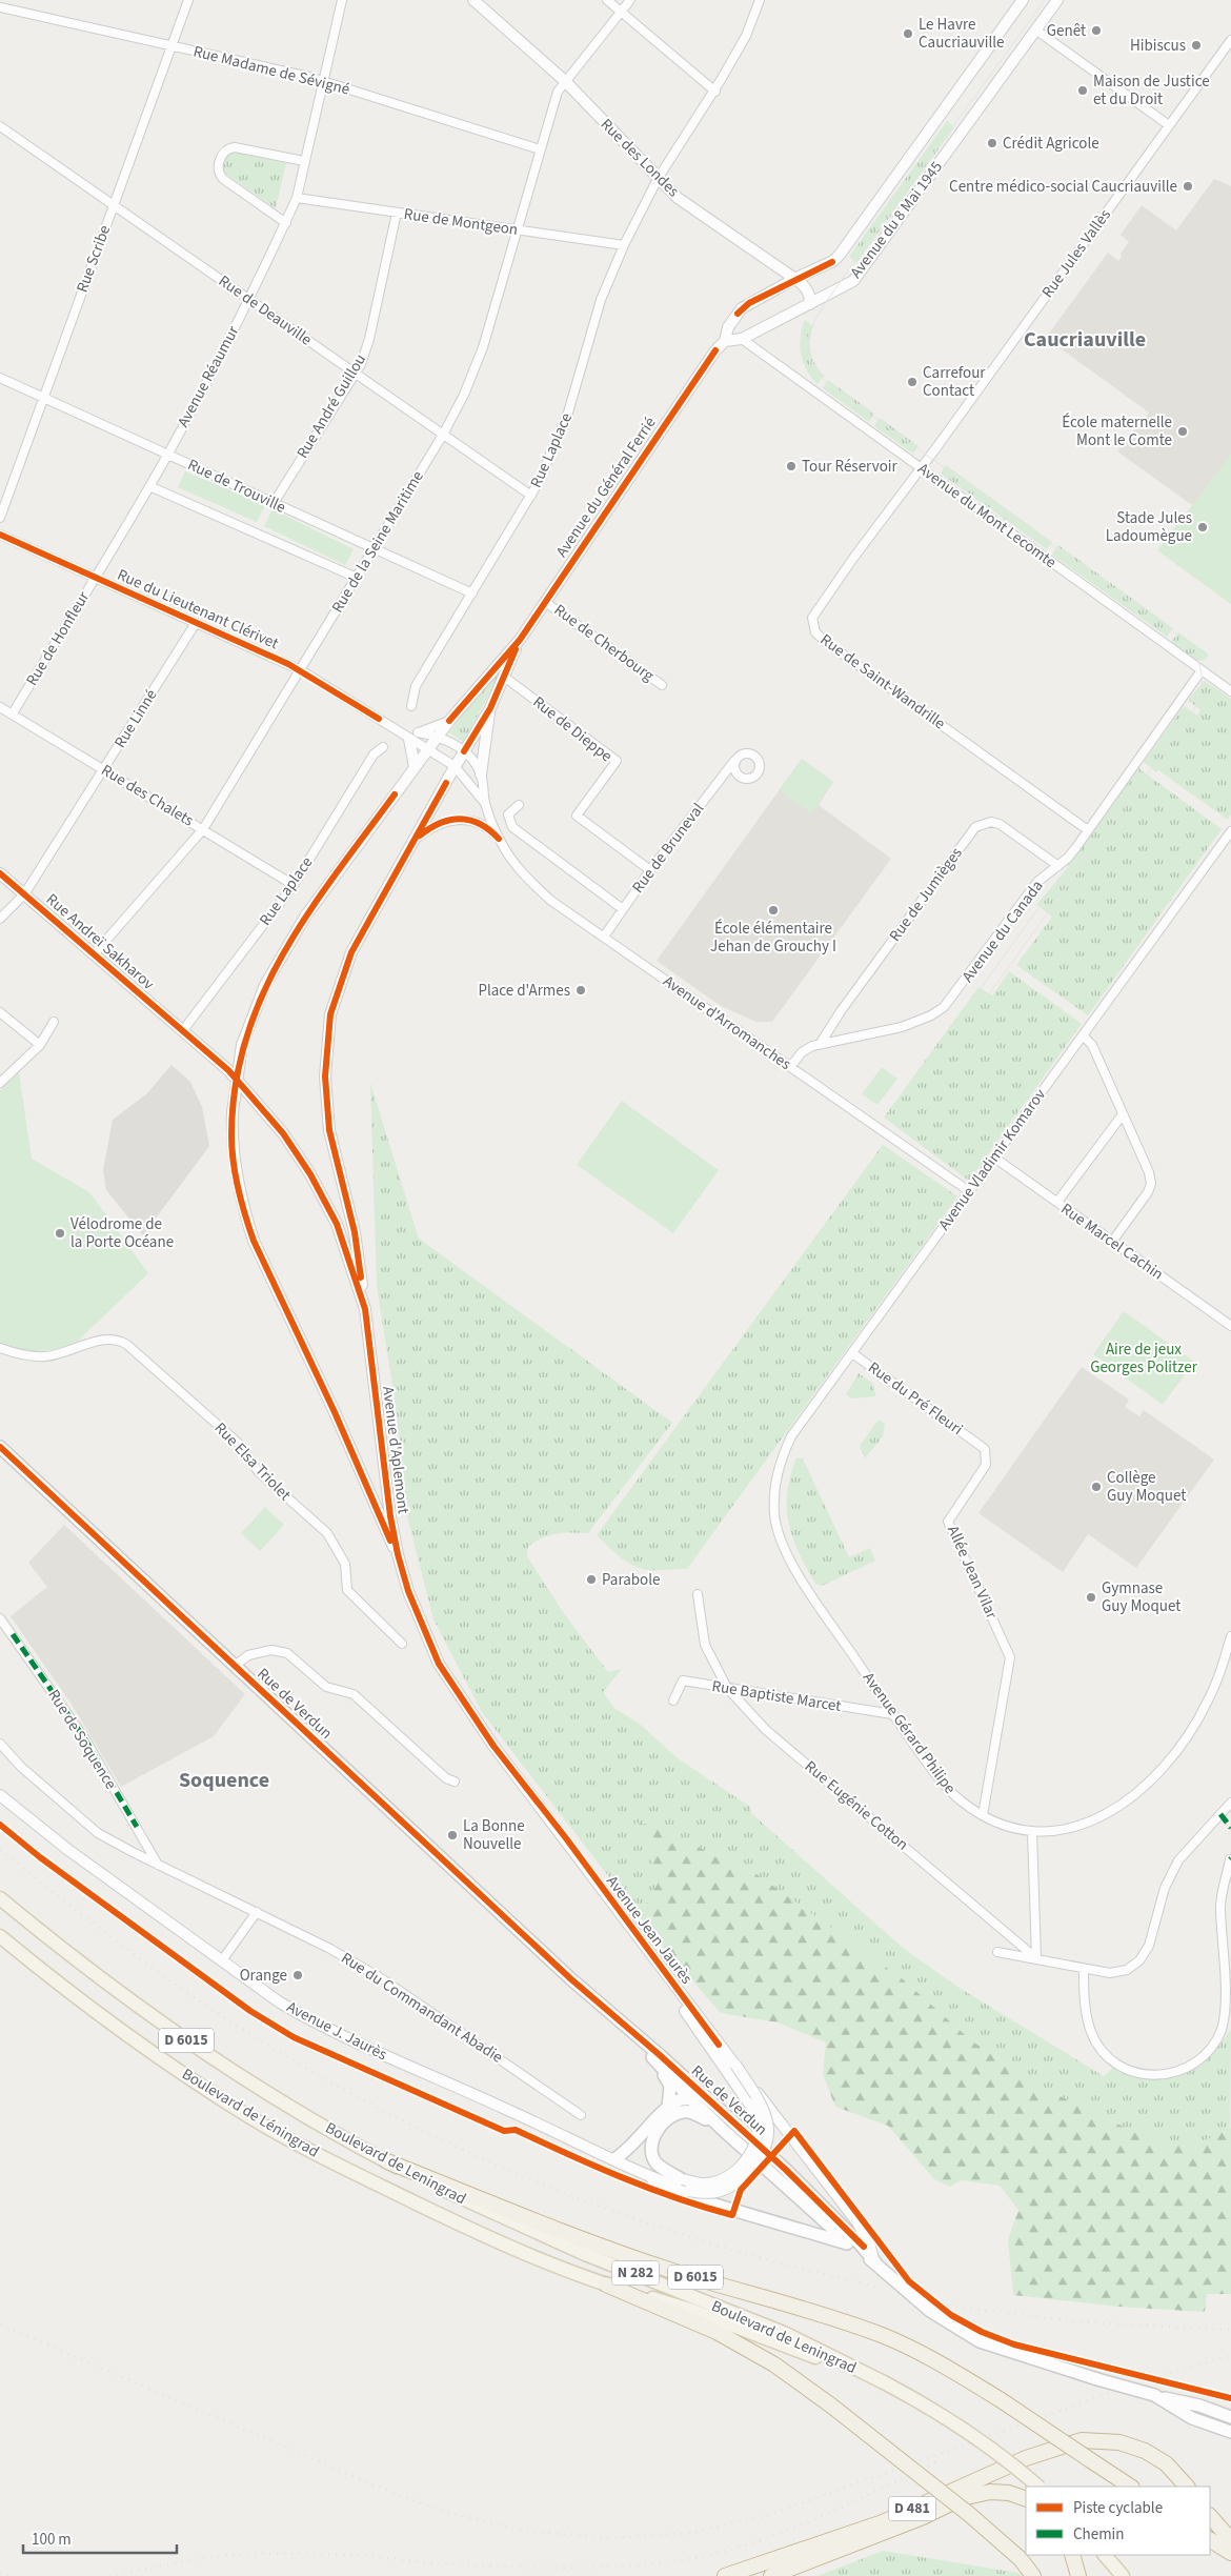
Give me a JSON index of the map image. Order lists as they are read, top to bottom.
{
  "streets": {
    "highway": ["D 6015", "D 481"],
    "main road": [
      "Rue de Verdun",
      "Boulevard de Léningrad",
      "Boulevard de Leningrad",
      "N 282"
    ],
    "street": [
      "Rue Madame de Sévigné",
      "Rue des Londes",
      "Avenue du 8 Mai 1945",
      "Rue de Montgeon",
      "Rue Jules Vallès",
      "Rue Scribe",
      "Rue de Deauville",
      "Avenue Réaumur",
      "Rue André Guillou",
      "Rue Laplace",
      "Rue de Trouville",
      "Avenue du Général Ferrié",
      "Avenue du Mont Lecomte",
      "Rue de la Seine Maritime",
      "Rue du Lieutenant Clérivet",
      "Rue de Honfleur",
      "Rue de Cherbourg",
      "Rue de Saint-Wandrille",
      "Rue Linné",
      "Rue de Dieppe",
      "Rue des Chalets",
      "Rue de Bruneval",
      "Rue de Jumièges",
      "Avenue du Canada",
      "Rue Andreï Sakharov",
      "Avenue d'Arromanches",
      "Avenue Vladimir Komarov",
      "Rue Marcel Cachin",
      "Rue du Pré Fleuri",
      "Avenue d'Aplemont",
      "Rue Elsa Triolet",
      "Allée Jean Vilar",
      "Rue Baptiste Marcet",
      "Avenue Gérard Philipe",
      "Rue de Soquence",
      "Rue Eugénie Cotton",
      "Avenue Jean Jaurès",
      "Rue du Commandant Abadie",
      "Avenue J. Jaurès"
    ]
  },
  "crossings": [
    ["Rue Madame de Sévigné", "Rue Scribe"],
    ["Rue Madame de Sévigné", "Avenue Réaumur"],
    ["Rue Madame de Sévigné", "Rue de la Seine Maritime"],
    ["Rue des Londes", "Avenue du 8 Mai 1945"],
    ["Rue des Londes", "Rue Laplace"],
    ["Rue des Londes", "Rue de la Seine Maritime"],
    ["Avenue du 8 Mai 1945", "Avenue du Général Ferrié"],
    ["Avenue du 8 Mai 1945", "Avenue du Mont Lecomte"],
    ["Rue de Montgeon", "Avenue Réaumur"],
    ["Rue de Montgeon", "Rue André Guillou"],
    ["Rue de Montgeon", "Rue Laplace"],
    ["Rue de Montgeon", "Rue de la Seine Maritime"],
    ["Rue Jules Vallès", "Avenue du Mont Lecomte"],
    ["Rue Jules Vallès", "Rue de Saint-Wandrille"],
    ["Rue Scribe", "Rue de Deauville"],
    ["Rue Scribe", "Rue de Trouville"],
    ["Rue de Deauville", "Avenue Réaumur"],
    ["Rue de Deauville", "Rue André Guillou"],
    ["Rue de Deauville", "Rue Laplace"],
    ["Rue de Deauville", "Rue de la Seine Maritime"],
    ["Avenue Réaumur", "Rue de Trouville"],
    ["Avenue Réaumur", "Rue de Honfleur"],
    ["Rue André Guillou", "Rue de Trouville"],
    ["Rue Laplace", "Rue de Trouville"],
    ["Rue Laplace", "Rue des Chalets"],
    ["Rue Laplace", "Rue Andreï Sakharov"],
    ["Rue Laplace", "Avenue d'Aplemont"],
    ["Rue de Trouville", "Rue de la Seine Maritime"],
    ["Rue de Trouville", "Rue de Honfleur"],
    ["Avenue du Général Ferrié", "Rue de Cherbourg"],
    ["Avenue du Mont Lecomte", "Rue de Saint-Wandrille"],
    ["Avenue du Mont Lecomte", "Avenue du Canada"],
    ["Rue de la Seine Maritime", "Rue du Lieutenant Clérivet"],
    ["Rue de la Seine Maritime", "Rue des Chalets"],
    ["Rue de la Seine Maritime", "Rue Andreï Sakharov"],
    ["Rue du Lieutenant Clérivet", "Rue de Honfleur"],
    ["Rue du Lieutenant Clérivet", "Rue Linné"],
    ["Rue du Lieutenant Clérivet", "Avenue d'Arromanches"],
    ["Rue de Honfleur", "Rue des Chalets"],
    ["Rue de Saint-Wandrille", "Avenue du Canada"],
    ["Rue Linné", "Rue des Chalets"],
    ["Rue Linné", "Rue Andreï Sakharov"],
    ["Rue de Dieppe", "Rue de Bruneval"],
    ["Rue de Bruneval", "Avenue d'Arromanches"],
    ["Rue de Jumièges", "Avenue du Canada"],
    ["Avenue du Canada", "Avenue d'Arromanches"],
    ["Rue Andreï Sakharov", "Avenue d'Aplemont"],
    ["Avenue d'Arromanches", "Avenue Vladimir Komarov"],
    ["Avenue Vladimir Komarov", "Rue Marcel Cachin"],
    ["Avenue Vladimir Komarov", "Rue du Pré Fleuri"],
    ["Avenue Vladimir Komarov", "Avenue Gérard Philipe"],
    ["Rue du Pré Fleuri", "Allée Jean Vilar"],
    ["Avenue d'Aplemont", "Avenue Jean Jaurès"],
    ["Allée Jean Vilar", "Avenue Gérard Philipe"],
    ["Rue Baptiste Marcet", "Avenue Gérard Philipe"],
    ["Rue Baptiste Marcet", "Rue Eugénie Cotton"],
    ["Rue de Soquence", "Rue du Commandant Abadie"],
    ["D 6015", "Boulevard de Leningrad"],
    ["Boulevard de Léningrad", "Boulevard de Leningrad"],
    ["Boulevard de Leningrad", "N 282"]
  ],
  "districts": ["Caucriauville", "Soquence"],
  "parks": ["Aire de jeux Georges Politzer"],
  "places": [
    "Genêt",
    "Le Havre Caucriauville",
    "Hibiscus",
    "Maison de Justice et du Droit",
    "Crédit Agricole",
    "Centre médico-social Caucriauville",
    "Carrefour Contact",
    "École maternelle Mont le Comte",
    "Tour Réservoir",
    "Stade Jules Ladoumègue",
    "École élémentaire Jehan de Grouchy I",
    "Place d'Armes",
    "Vélodrome de la Porte Océane",
    "Collège Guy Moquet",
    "Parabole",
    "Gymnase Guy Moquet",
    "La Bonne Nouvelle",
    "Orange"
  ],
  "legend": ["Piste cyclable", "Chemin"],
  "scale_bar": "100 m"
}
